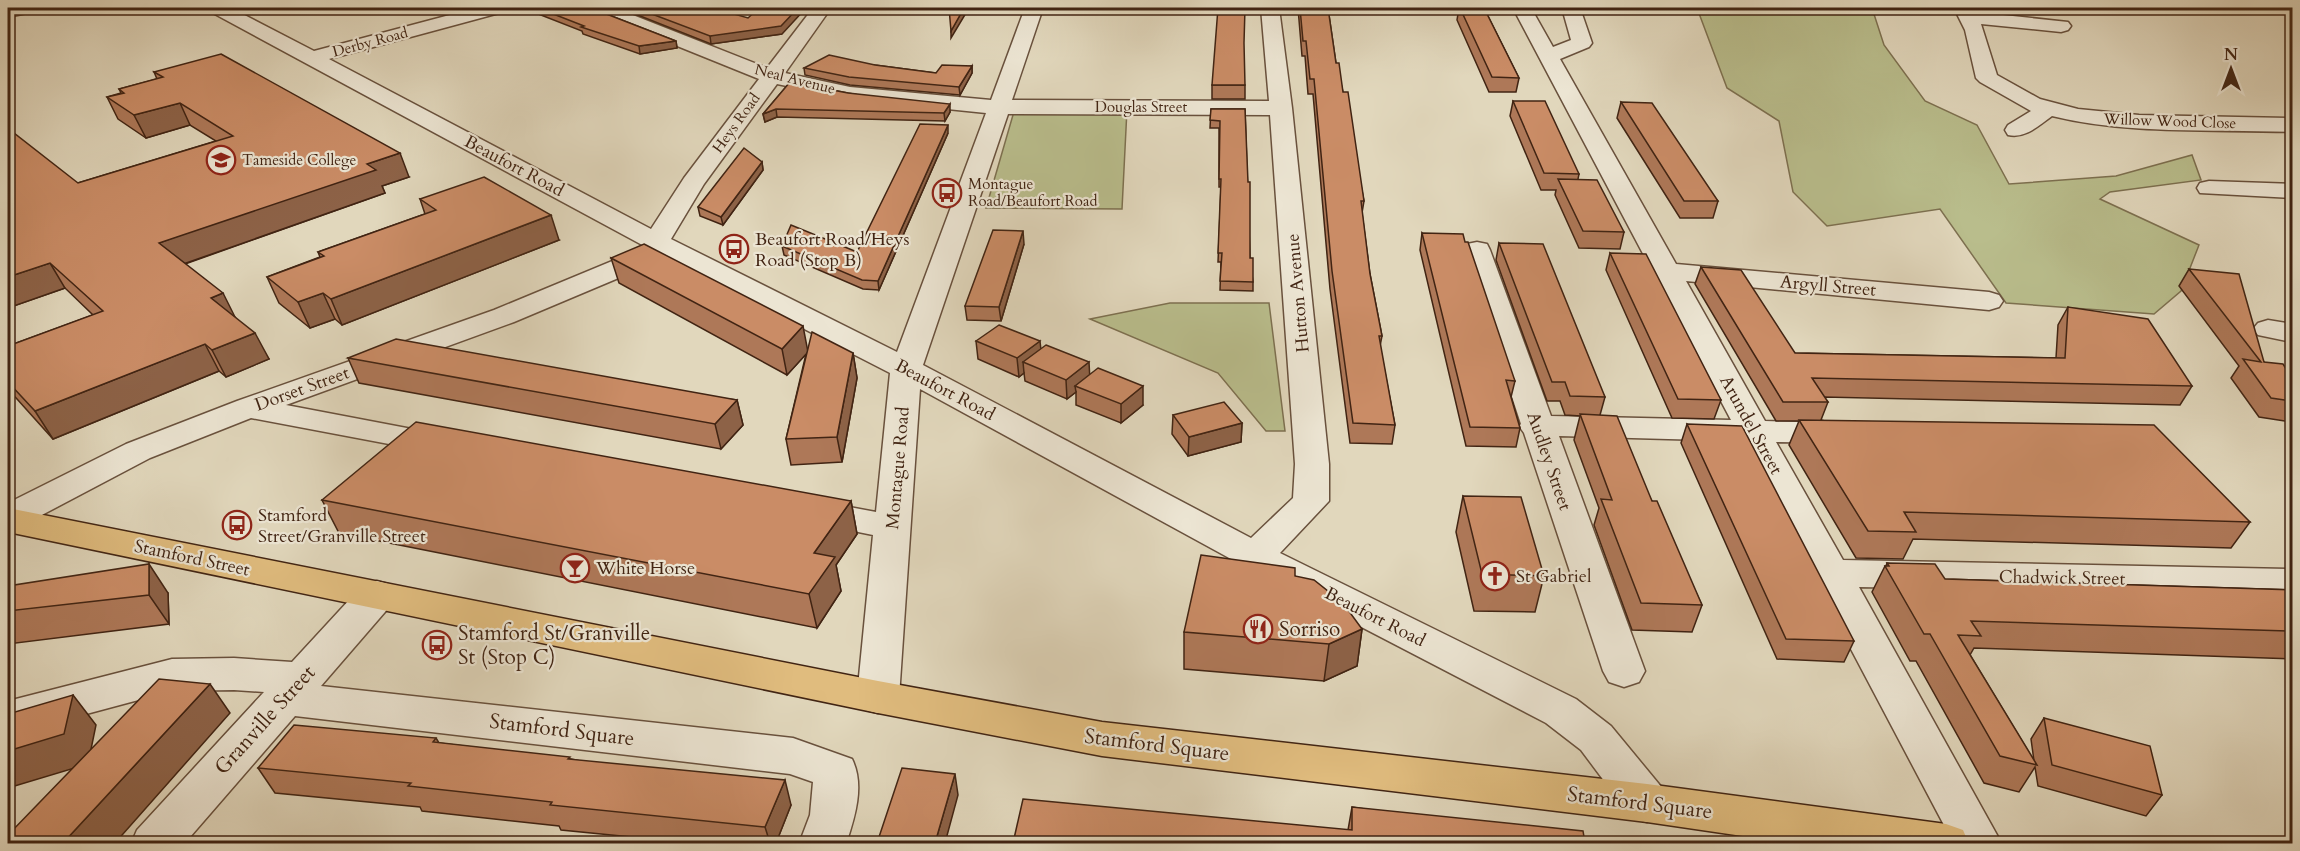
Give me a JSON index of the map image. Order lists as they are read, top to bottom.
{
  "streets": {
    "highway": ["Stamford Street", "Stamford Square"],
    "street": [
      "Derby Road",
      "Neal Avenue",
      "Douglas Street",
      "Willow Wood Close",
      "Heys Road",
      "Beaufort Road",
      "Argyll Street",
      "Hutton Avenue",
      "Dorset Street",
      "Arundel Street",
      "Audley Street",
      "Montague Road",
      "Chadwick Street",
      "Granville Street"
    ]
  },
  "crossings": [
    ["Derby Road", "Beaufort Road"],
    ["Neal Avenue", "Douglas Street"],
    ["Neal Avenue", "Heys Road"],
    ["Neal Avenue", "Montague Road"],
    ["Douglas Street", "Hutton Avenue"],
    ["Douglas Street", "Montague Road"],
    ["Heys Road", "Beaufort Road"],
    ["Heys Road", "Dorset Street"],
    ["Beaufort Road", "Hutton Avenue"],
    ["Beaufort Road", "Dorset Street"],
    ["Beaufort Road", "Montague Road"],
    ["Beaufort Road", "Stamford Square"],
    ["Argyll Street", "Arundel Street"],
    ["Dorset Street", "Stamford Street"],
    ["Arundel Street", "Chadwick Street"],
    ["Montague Road", "Stamford Square"],
    ["Stamford Street", "Granville Street"],
    ["Stamford Street", "Stamford Square"],
    ["Granville Street", "Stamford Square"]
  ],
  "places": {
    "school or university": ["Tameside College"],
    "bus stop": [
      "Montague Road/Beaufort Road",
      "Beaufort Road/Heys Road (Stop B)",
      "Stamford Street/Granville Street",
      "Stamford St/Granville St (Stop C)"
    ],
    "bar": ["White Horse"],
    "church": ["St Gabriel"],
    "restaurant": ["Sorriso"]
  },
  "north": "top"
}
